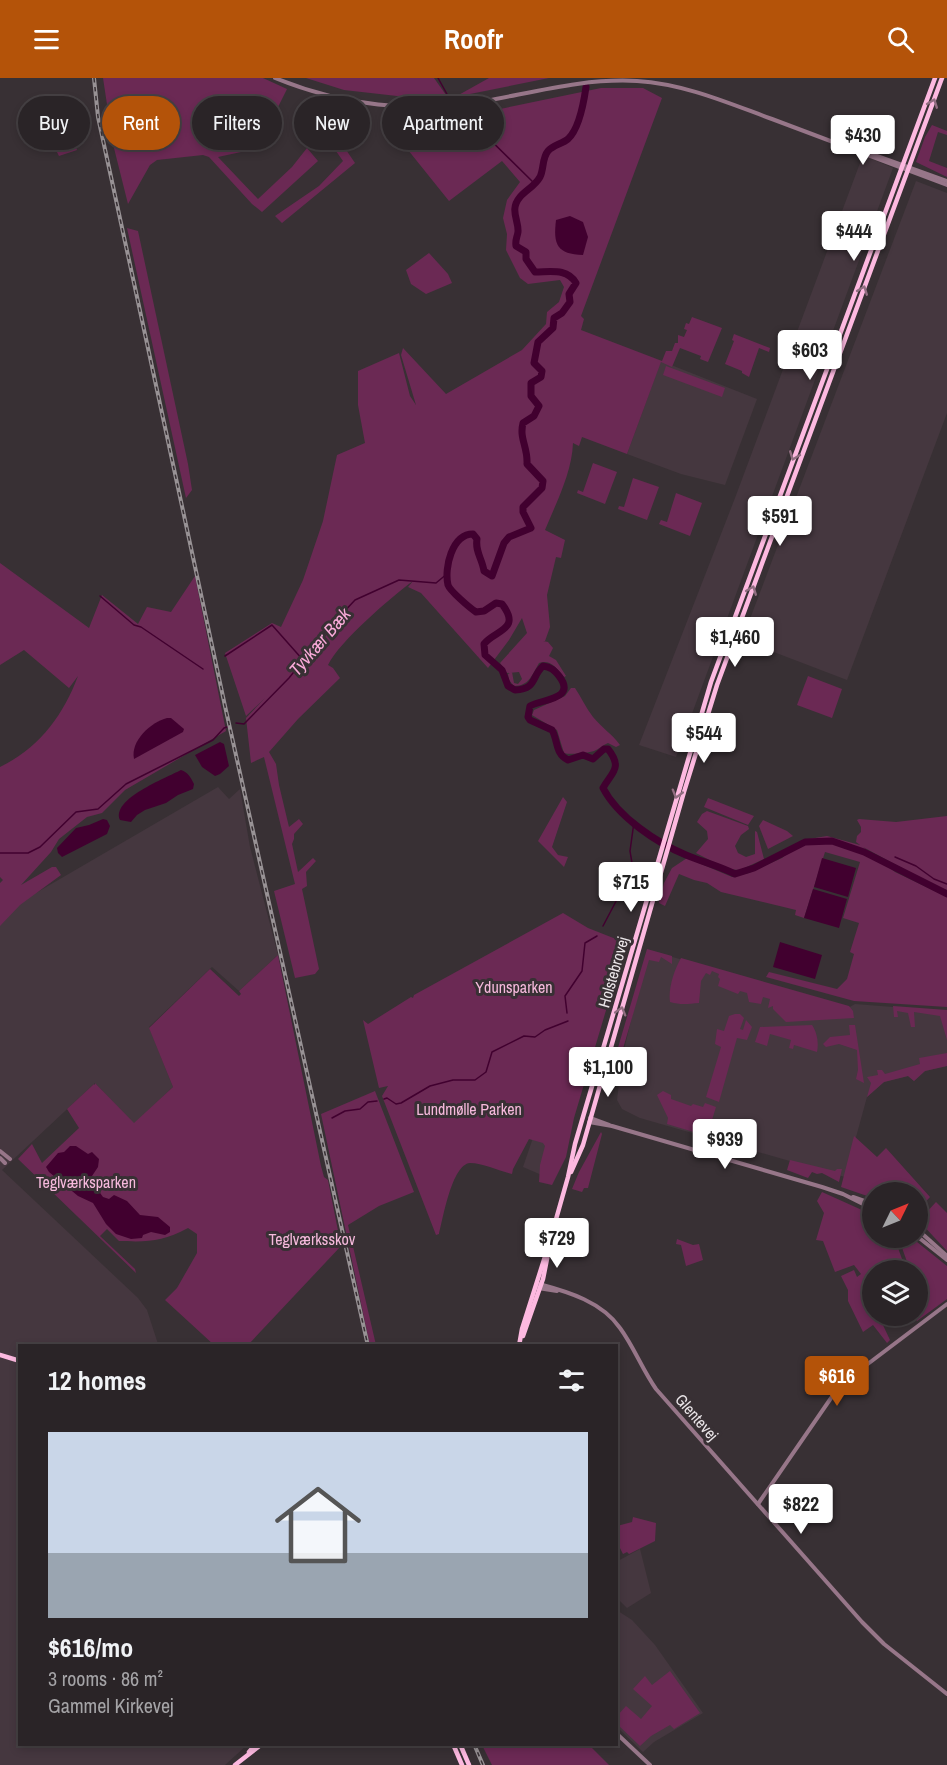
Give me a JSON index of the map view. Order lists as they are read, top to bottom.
{
  "streets": {
    "main road": ["Holstebrovej"],
    "street": ["Glentevej"]
  },
  "crossings": [
    ["Holstebrovej", "Glentevej"]
  ],
  "water": ["Tyvkær Bæk"],
  "parks": [
    "Ydunsparken",
    "Lundmølle Parken",
    "Teglværksparken",
    "Teglværksskov"
  ],
  "north": "top right",
  "page": {
    "header": "Roofr",
    "chip": [
      "Buy",
      "Rent",
      "Filters",
      "New",
      "Apartment"
    ],
    "price": [
      "$430",
      "$444",
      "$603",
      "$591",
      "$1,460",
      "$544",
      "$715",
      "$1,100",
      "$939",
      "$729",
      "$616",
      "$822"
    ],
    "heading": "12 homes",
    "list": [
      {
        "name": "$616/mo",
        "note": "3 rooms · 86 m² · Gammel Kirkevej"
      }
    ]
  }
}
